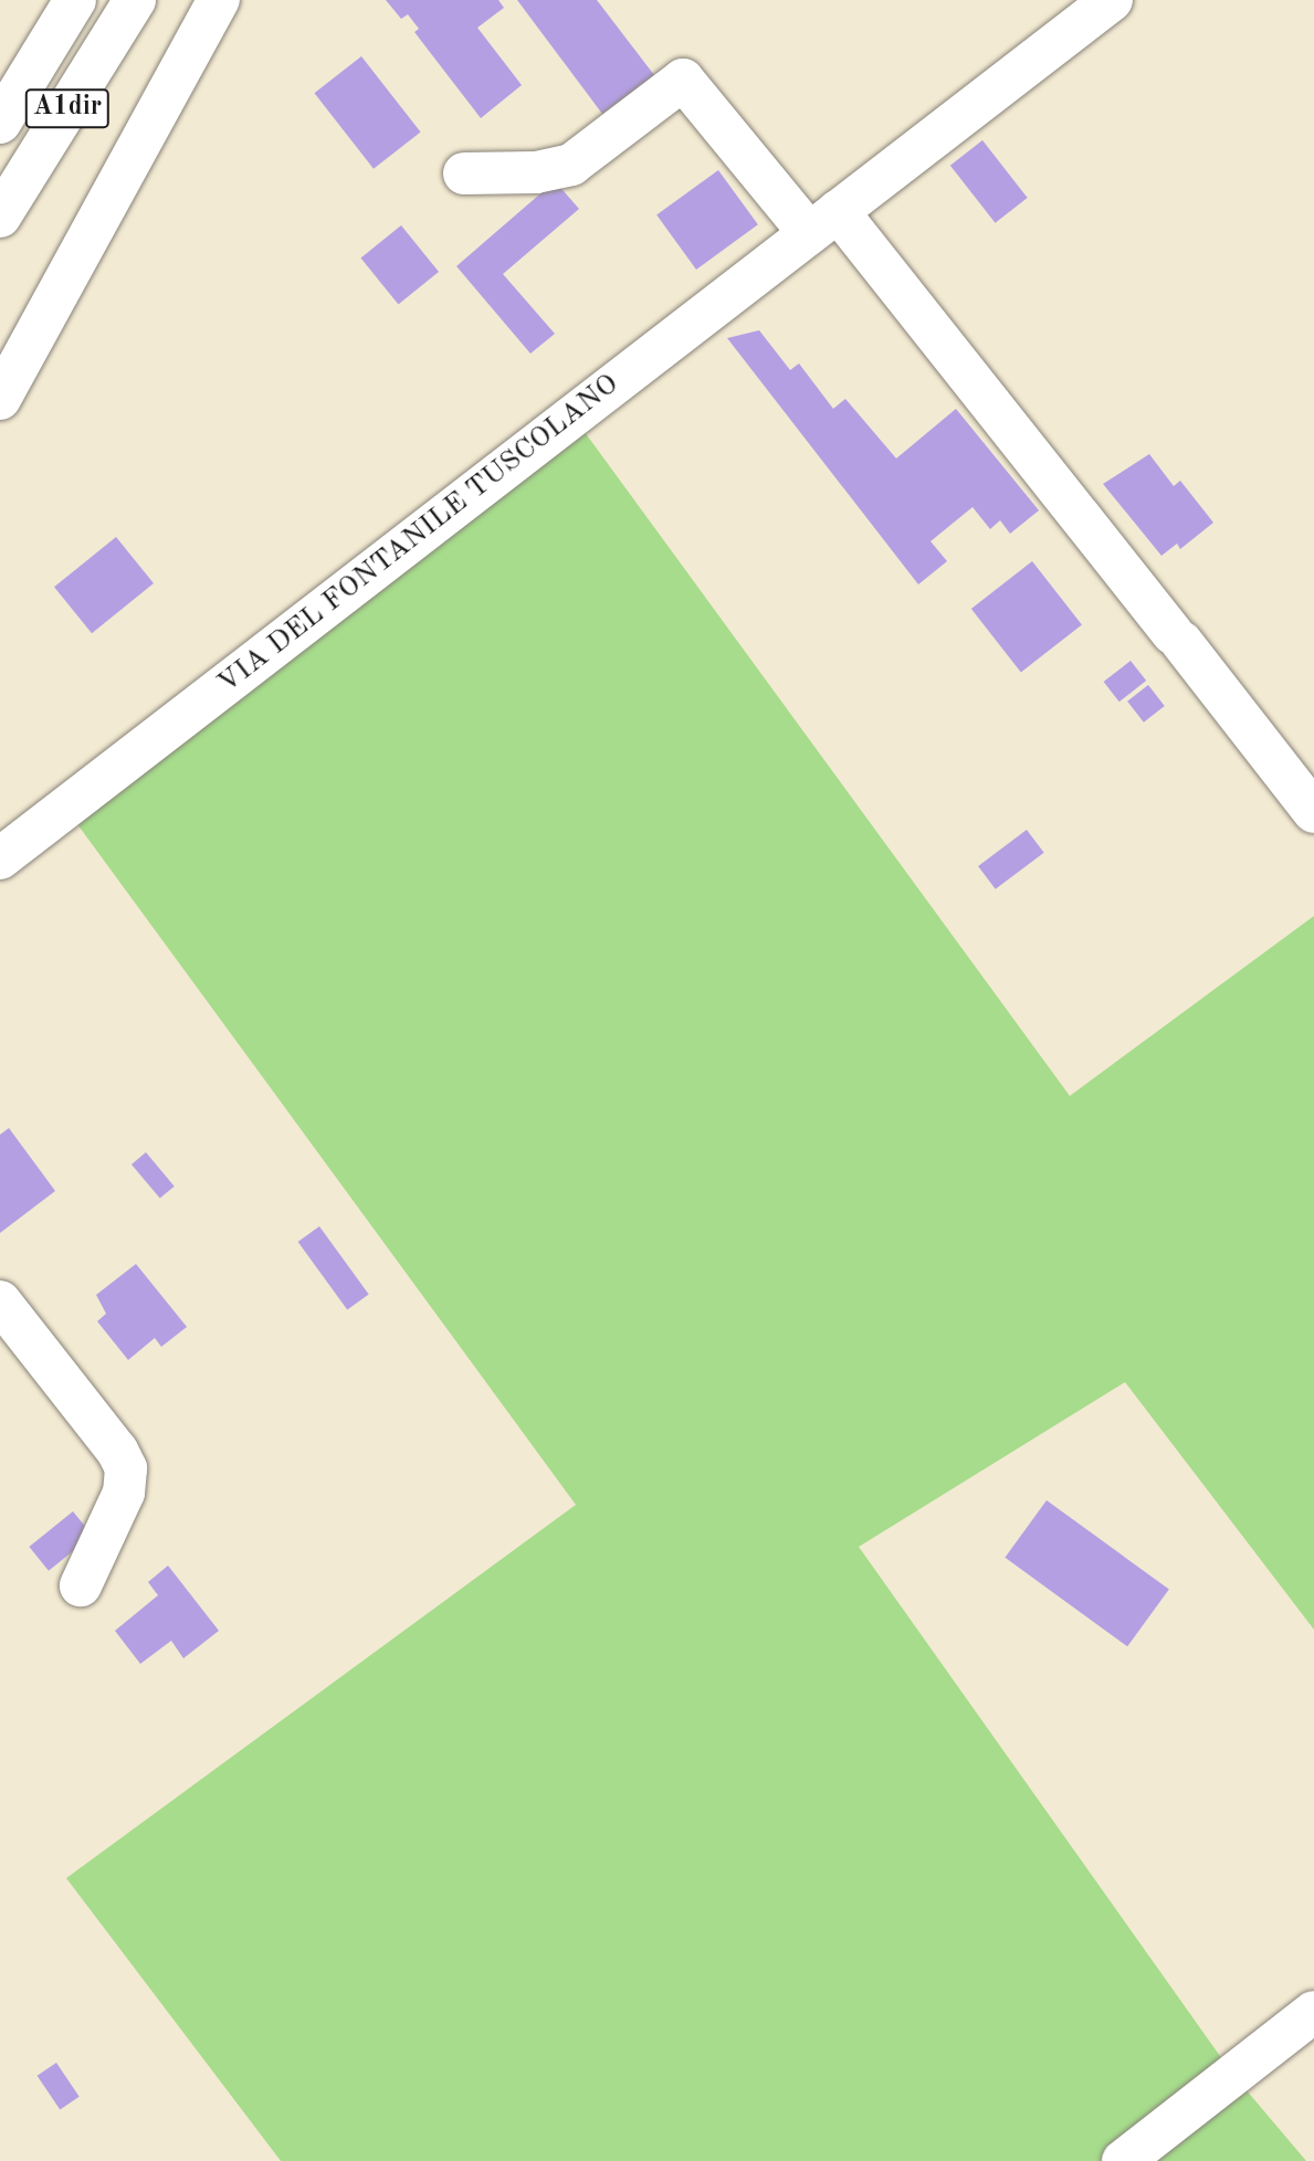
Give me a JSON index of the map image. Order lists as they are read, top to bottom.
{
  "streets": {
    "main road": ["A1dir", "VIA DEL FONTANILE TUSCOLANO"]
  }
}
